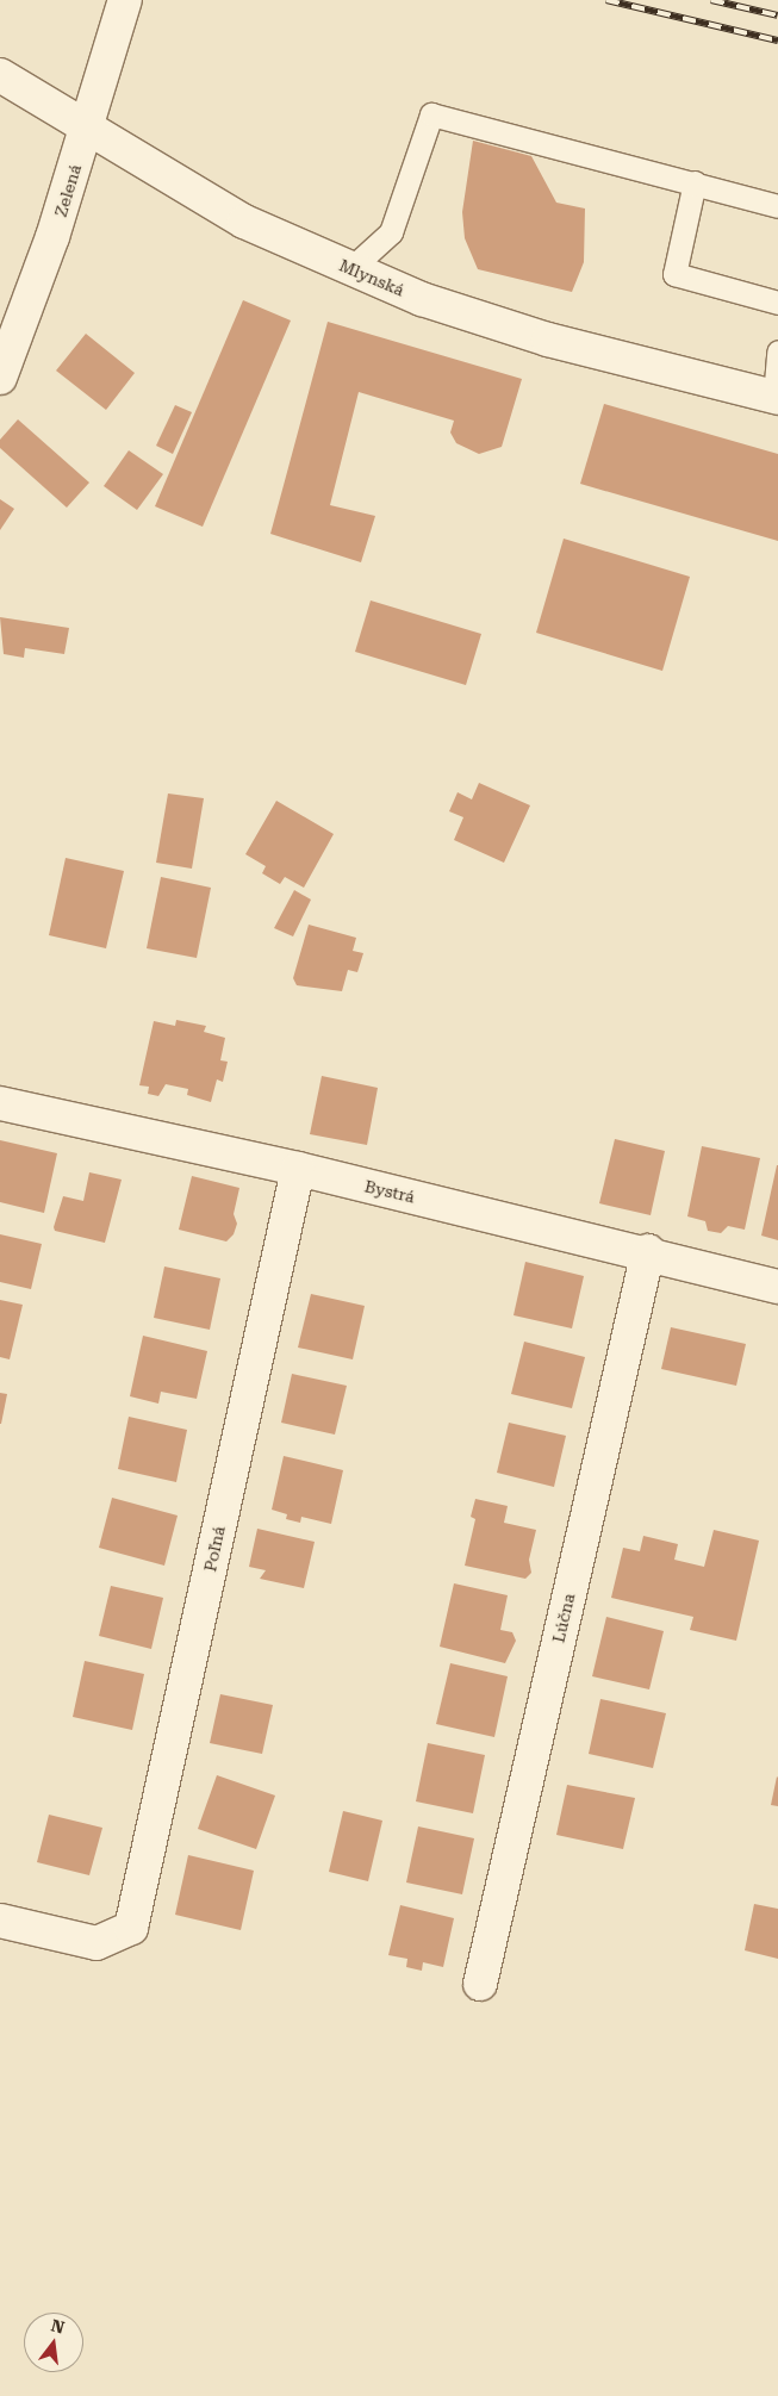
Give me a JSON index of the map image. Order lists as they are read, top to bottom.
{
  "streets": {
    "street": [
      "Zelená",
      "Mlynská",
      "Bystrá",
      "Poľná",
      "Lúčna"
    ]
  },
  "crossings": [
    ["Zelená", "Mlynská"],
    ["Bystrá", "Poľná"],
    ["Bystrá", "Lúčna"]
  ],
  "north": "top"
}
